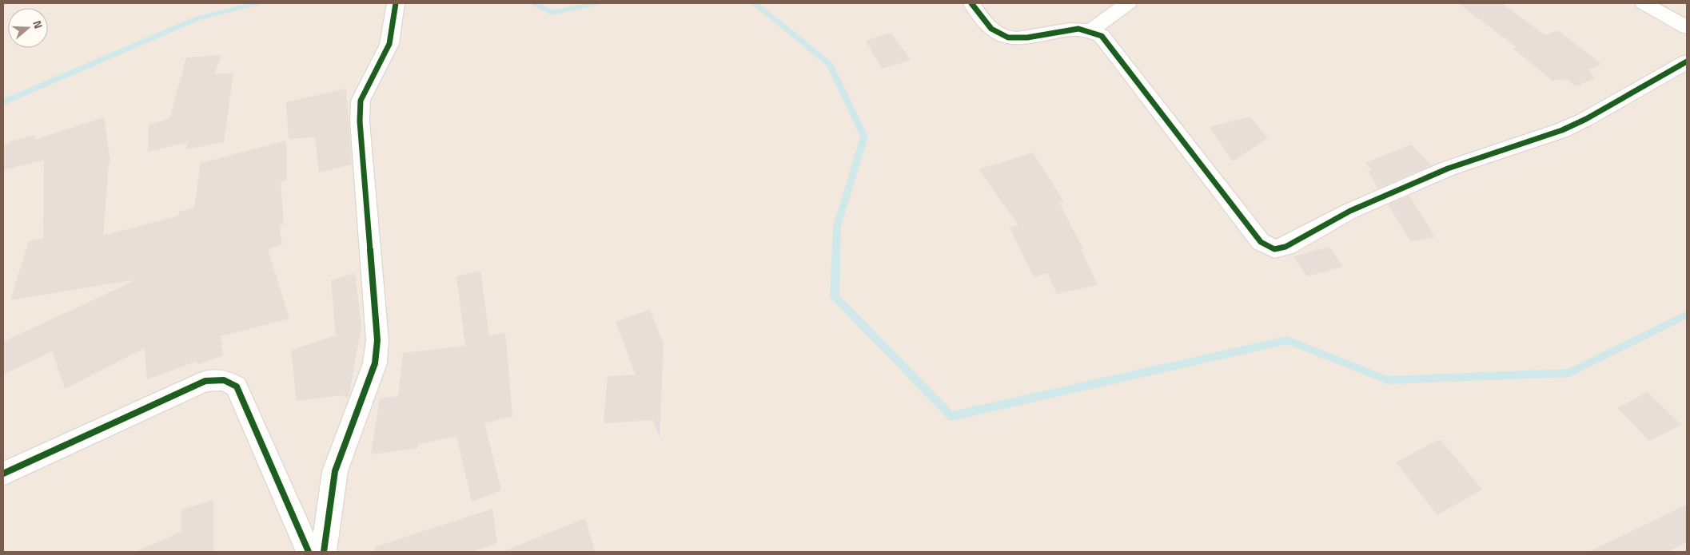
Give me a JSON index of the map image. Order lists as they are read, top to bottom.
{
  "north": "right"
}
